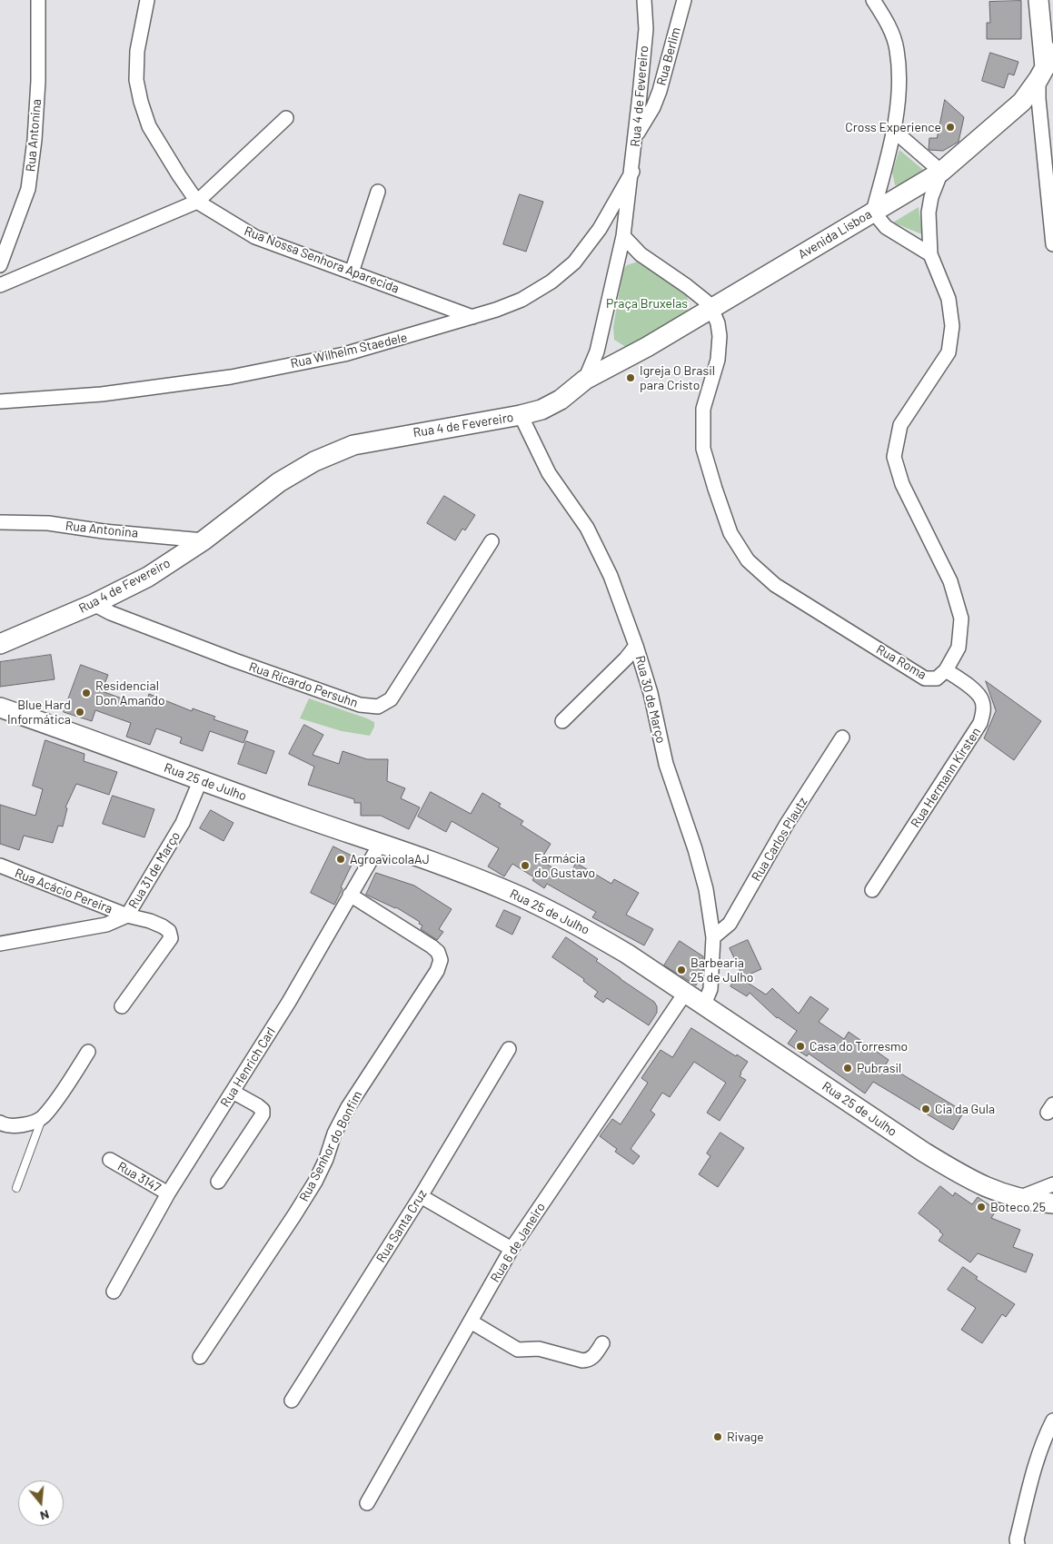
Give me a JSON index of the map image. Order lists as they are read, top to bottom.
{
  "streets": {
    "street": [
      "Rua Berlim",
      "Rua 4 de Fevereiro",
      "Rua Antonina",
      "Avenida Lisboa",
      "Rua Nossa Senhora Aparecida",
      "Rua Wilhelm Staedele",
      "Rua Roma",
      "Rua Ricardo Persuhn",
      "Rua 30 de Março",
      "Rua Hermann Kirsten",
      "Rua 25 de Julho",
      "Rua Carlos Plautz",
      "Rua 31 de Março",
      "Rua Acácio Pereira",
      "Rua Henrich Carl",
      "Rua Senhor do Bonfim",
      "Rua 3147",
      "Rua Santa Cruz",
      "Rua 6 de Janeiro"
    ]
  },
  "crossings": [
    ["Rua Berlim", "Rua 4 de Fevereiro"],
    ["Rua 4 de Fevereiro", "Rua Antonina"],
    ["Rua 4 de Fevereiro", "Avenida Lisboa"],
    ["Rua 4 de Fevereiro", "Rua Wilhelm Staedele"],
    ["Rua 4 de Fevereiro", "Rua Ricardo Persuhn"],
    ["Rua 4 de Fevereiro", "Rua 30 de Março"],
    ["Avenida Lisboa", "Rua Roma"],
    ["Rua Nossa Senhora Aparecida", "Rua Wilhelm Staedele"],
    ["Rua Roma", "Rua Hermann Kirsten"],
    ["Rua 30 de Março", "Rua 25 de Julho"],
    ["Rua 30 de Março", "Rua Carlos Plautz"],
    ["Rua 25 de Julho", "Rua 31 de Março"],
    ["Rua 25 de Julho", "Rua Henrich Carl"],
    ["Rua 25 de Julho", "Rua 6 de Janeiro"],
    ["Rua 31 de Março", "Rua Acácio Pereira"],
    ["Rua Henrich Carl", "Rua Senhor do Bonfim"],
    ["Rua Henrich Carl", "Rua 3147"]
  ],
  "parks": ["Praça Bruxelas"],
  "places": [
    "Cross Experience",
    "Igreja O Brasil para Cristo",
    "Residencial Don Amando",
    "Blue Hard Informática",
    "AgroavicolaAJ",
    "Farmácia do Gustavo",
    "Barbearia 25 de Julho",
    "Casa do Torresmo",
    "Pubrasil",
    "Cia da Gula",
    "Boteco 25",
    "Rivage"
  ],
  "north": "bottom"
}
